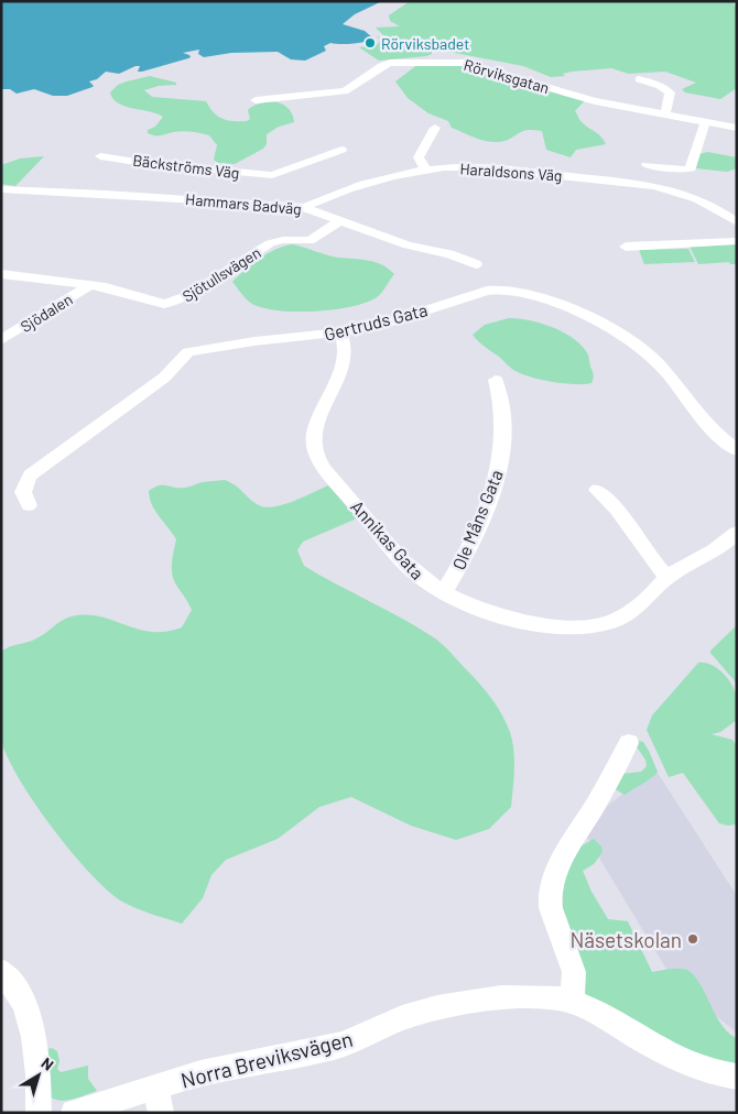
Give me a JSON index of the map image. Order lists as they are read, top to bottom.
{
  "streets": {
    "street": [
      "Rörviksgatan",
      "Bäckströms Väg",
      "Haraldsons Väg",
      "Hammars Badväg",
      "Sjötullsvägen",
      "Sjödalen",
      "Gertruds Gata",
      "Ole Måns Gata",
      "Annikas Gata",
      "Norra Breviksvägen"
    ]
  },
  "crossings": [
    ["Haraldsons Väg", "Hammars Badväg"],
    ["Hammars Badväg", "Sjötullsvägen"],
    ["Sjötullsvägen", "Sjödalen"],
    ["Gertruds Gata", "Annikas Gata"],
    ["Ole Måns Gata", "Annikas Gata"]
  ],
  "places": ["Rörviksbadet", "Näsetskolan"],
  "north": "top right"
}
